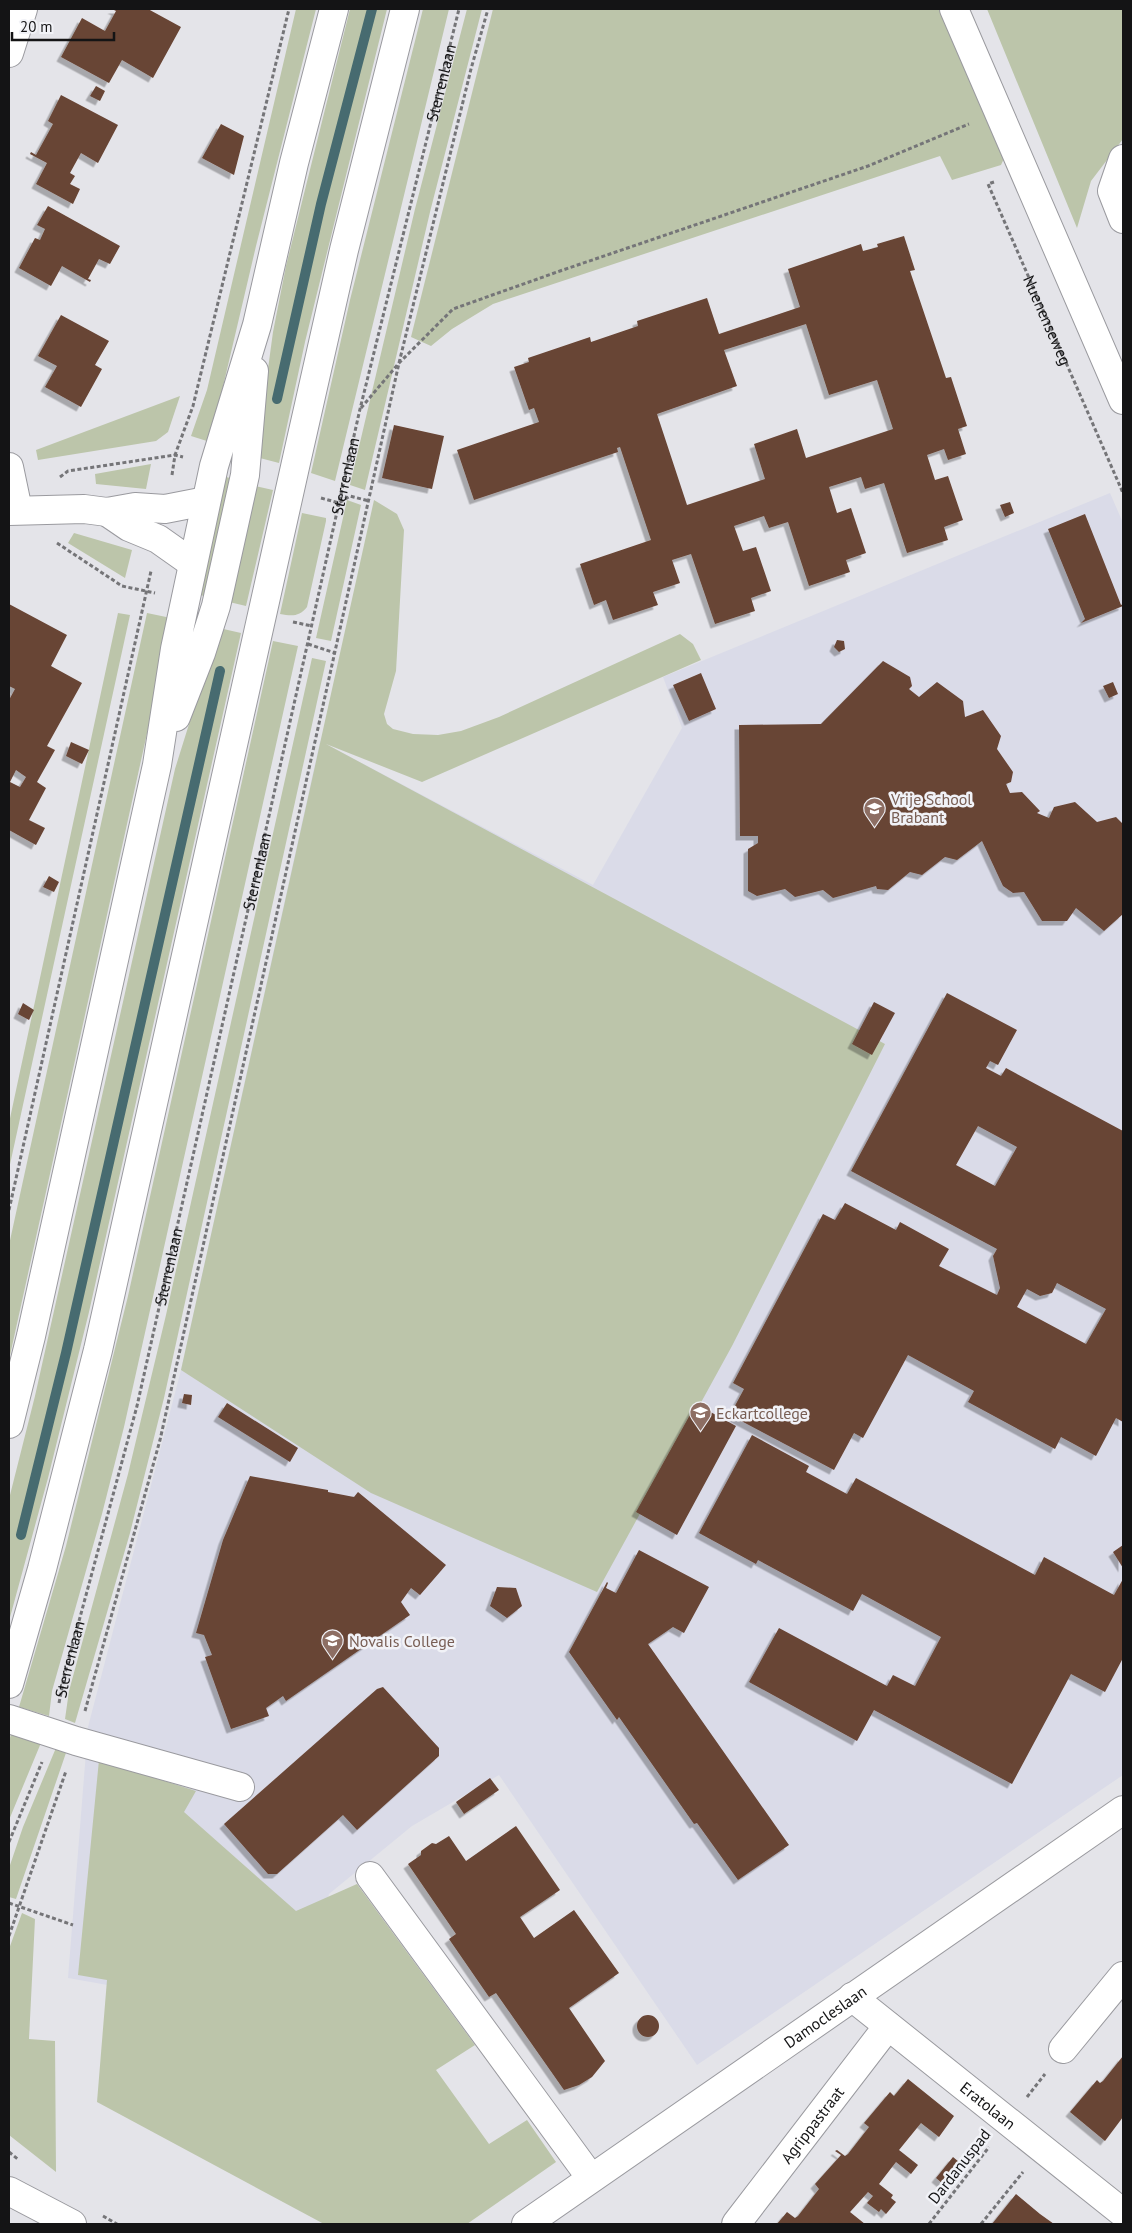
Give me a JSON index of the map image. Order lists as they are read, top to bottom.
{
  "streets": {
    "street": ["Damocleslaan", "Eratolaan", "Agrippastraat"],
    "path": ["Sterrenlaan", "Nuenenseweg", "Dardanuspad"]
  },
  "crossings": [
    ["Damocleslaan", "Eratolaan"],
    ["Eratolaan", "Agrippastraat"],
    ["Eratolaan", "Dardanuspad"]
  ],
  "places": {
    "school or university": ["Vrije School Brabant", "Eckartcollege", "Novalis College"]
  },
  "scale_bar": "20 m"
}
